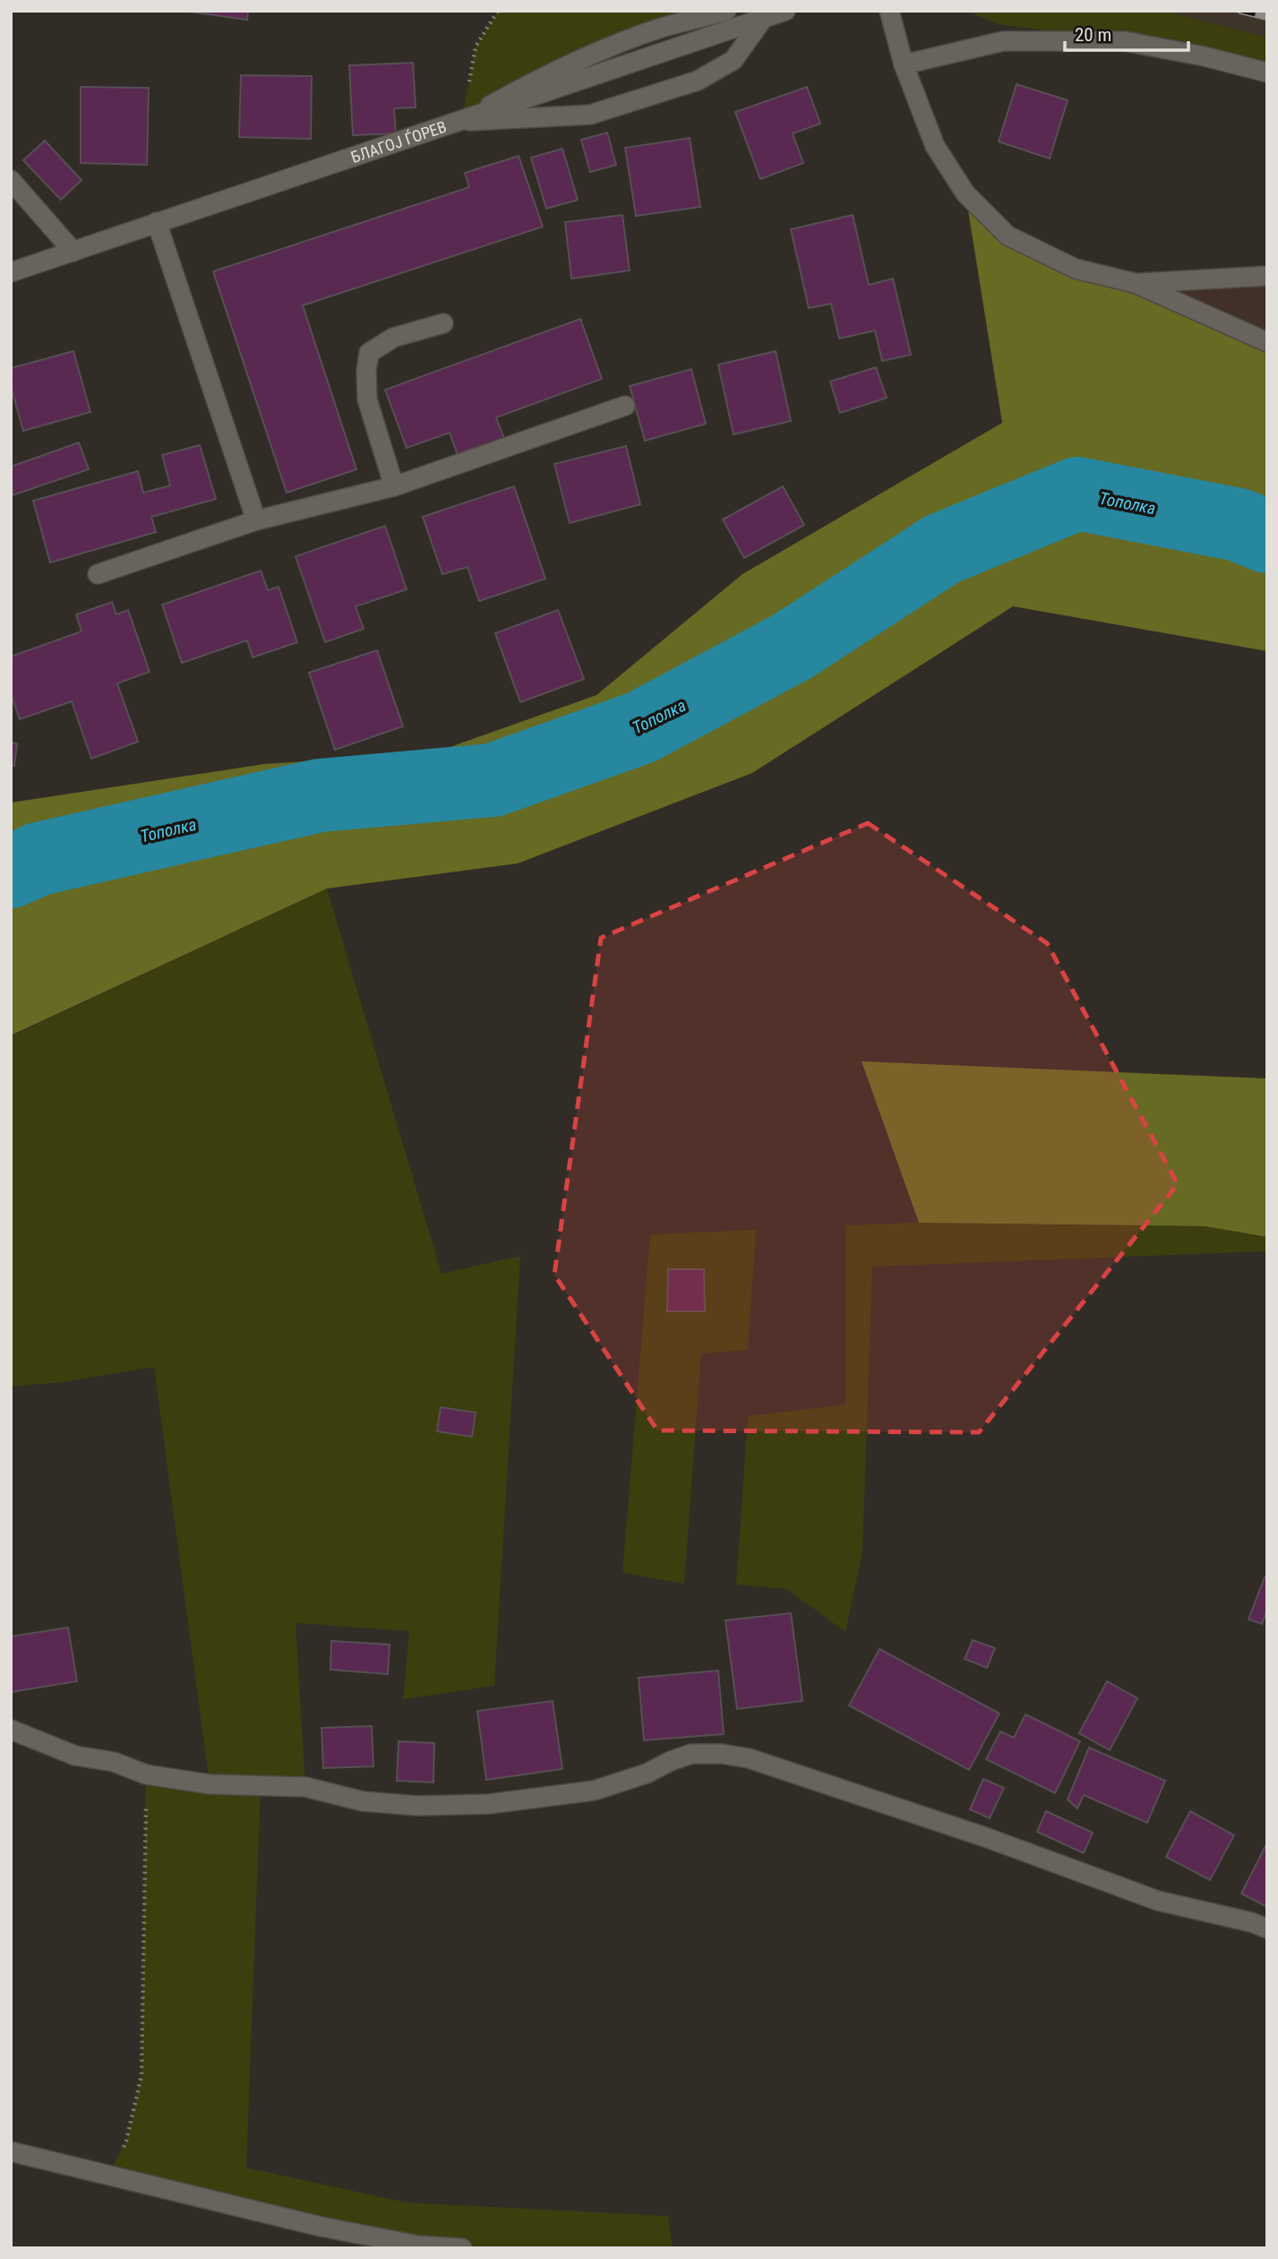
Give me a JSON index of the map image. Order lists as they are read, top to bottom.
{
  "streets": {
    "street": ["БЛАГОЈ ЃОРЕВ"]
  },
  "water": ["Тополка"],
  "scale_bar": "20 m"
}
